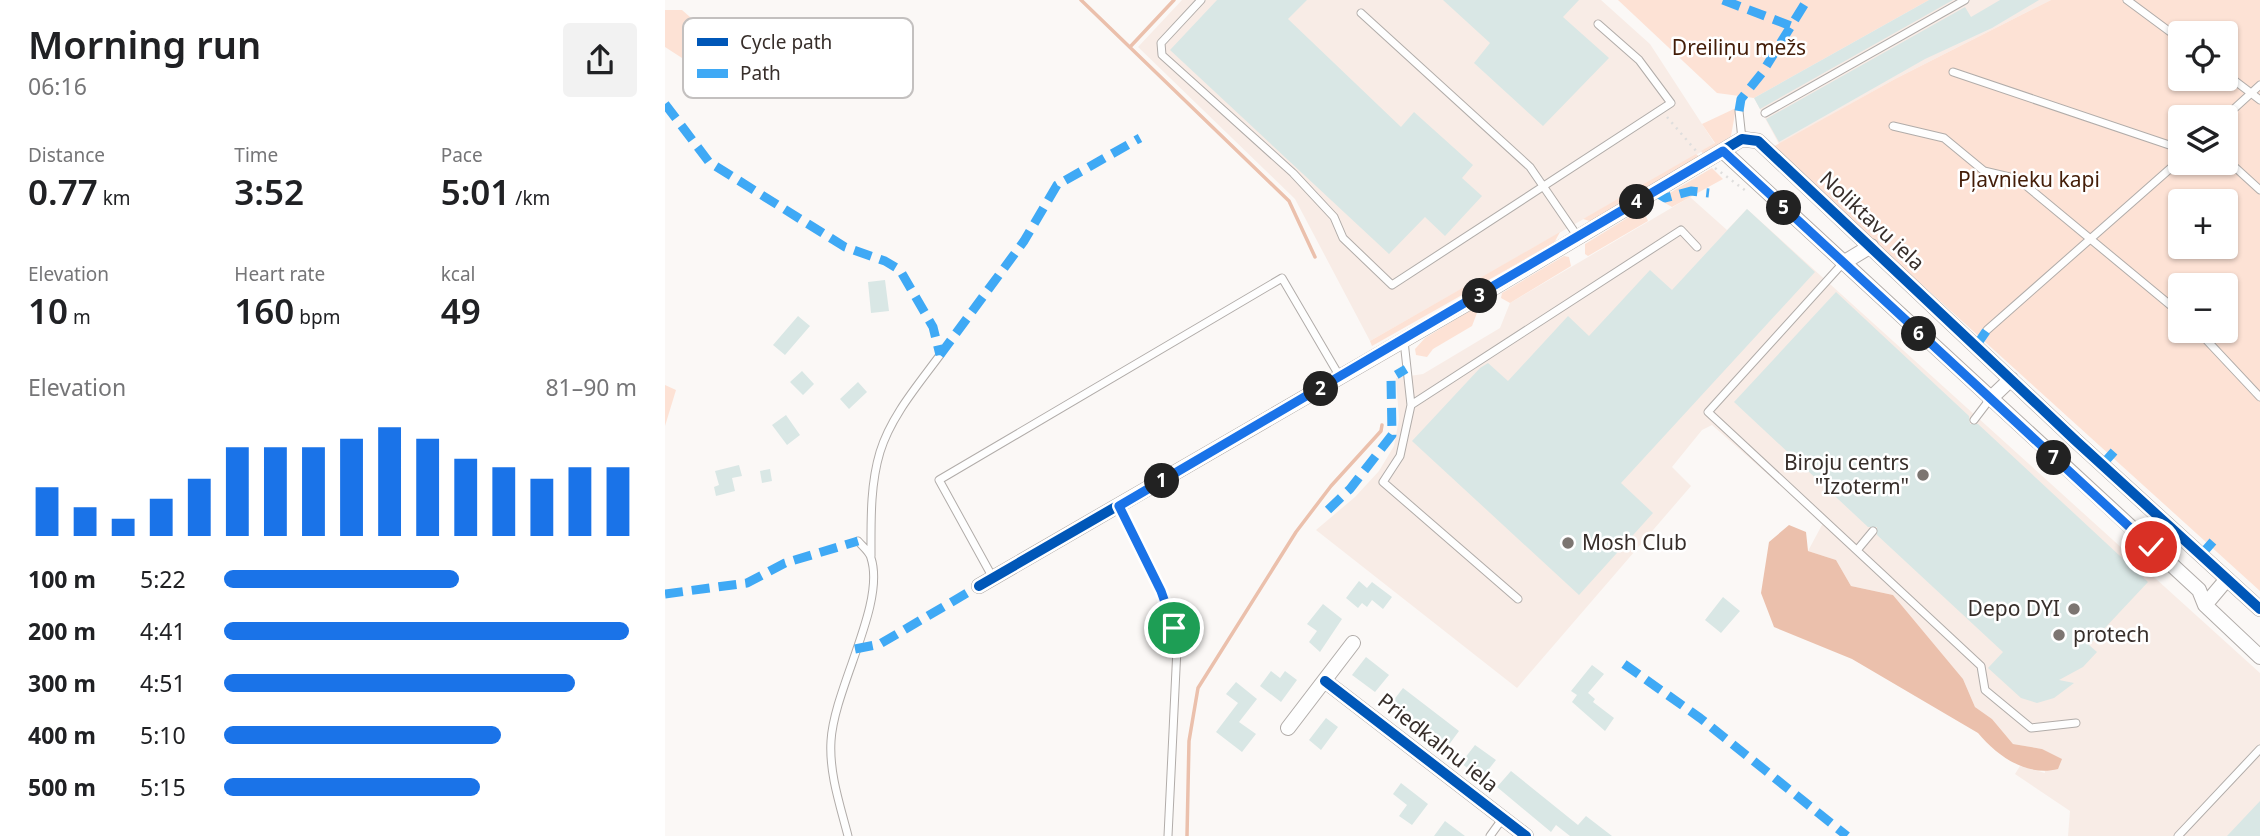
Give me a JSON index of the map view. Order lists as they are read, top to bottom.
{
  "streets": {
    "street": ["Noliktavu iela", "Priedkalnu iela"]
  },
  "parks": ["Dreiliņu mežs", "Pļavnieku kapi"],
  "places": [
    "Biroju centrs \"Izoterm\"",
    "Mosh Club",
    "Depo DYI",
    "protech"
  ],
  "legend": ["Cycle path", "Path"],
  "page": {
    "heading": ["Morning run", "06:16"],
    "map_buttons": ["+", "−"],
    "stats": [
      ["Distance", "0.77 km"],
      ["Time", "3:52"],
      ["Pace", "5:01 /km"],
      ["Elevation", "10 m"],
      ["Heart rate", "160 bpm"],
      ["kcal", "49"]
    ],
    "pins": [
      "4",
      "5",
      "3",
      "6",
      "2",
      "7",
      "1"
    ],
    "chart": ["Elevation", "81–90 m"],
    "list": [
      {
        "name": "100 m",
        "note": "5:22"
      },
      {
        "name": "200 m",
        "note": "4:41"
      },
      {
        "name": "300 m",
        "note": "4:51"
      },
      {
        "name": "400 m",
        "note": "5:10"
      },
      {
        "name": "500 m",
        "note": "5:15"
      }
    ]
  }
}
